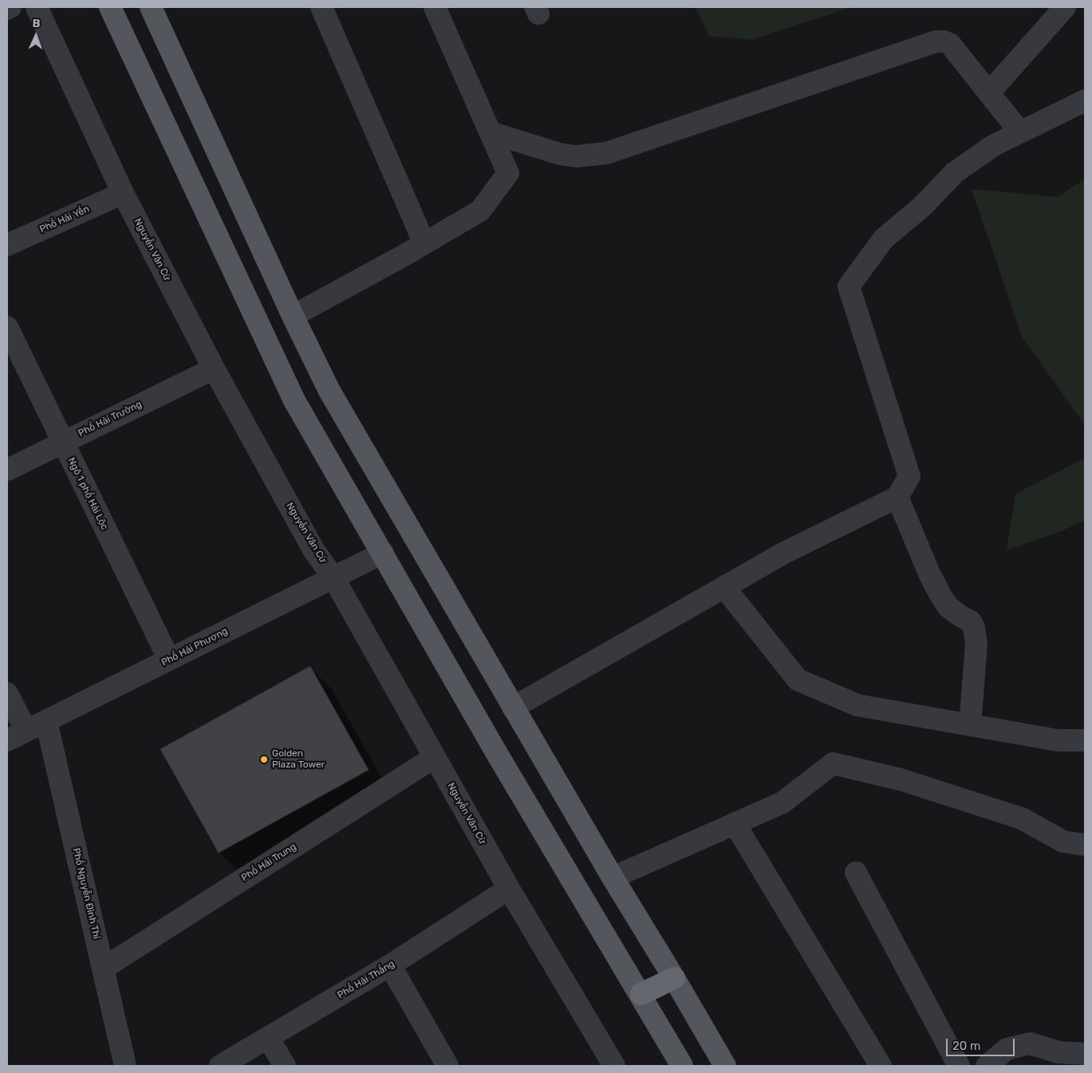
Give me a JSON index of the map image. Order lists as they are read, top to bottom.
{
  "streets": {
    "street": [
      "Phố Hải Yến",
      "Nguyễn Văn Cừ",
      "Phố Hải Trường",
      "Ngõ 1 phố Hải Lộc",
      "Phố Hải Phượng",
      "Phố Hải Trung",
      "Phố Nguyễn Đình Thi",
      "Phố Hải Thắng"
    ]
  },
  "crossings": [
    ["Phố Hải Yến", "Nguyễn Văn Cừ"],
    ["Nguyễn Văn Cừ", "Phố Hải Trường"],
    ["Nguyễn Văn Cừ", "Phố Hải Phượng"],
    ["Nguyễn Văn Cừ", "Phố Hải Trung"],
    ["Nguyễn Văn Cừ", "Phố Hải Thắng"],
    ["Phố Hải Trường", "Ngõ 1 phố Hải Lộc"],
    ["Ngõ 1 phố Hải Lộc", "Phố Hải Phượng"],
    ["Phố Hải Phượng", "Phố Nguyễn Đình Thi"],
    ["Phố Hải Trung", "Phố Nguyễn Đình Thi"]
  ],
  "places": ["Golden Plaza Tower"],
  "scale_bar": "20 m",
  "north": "top"
}
